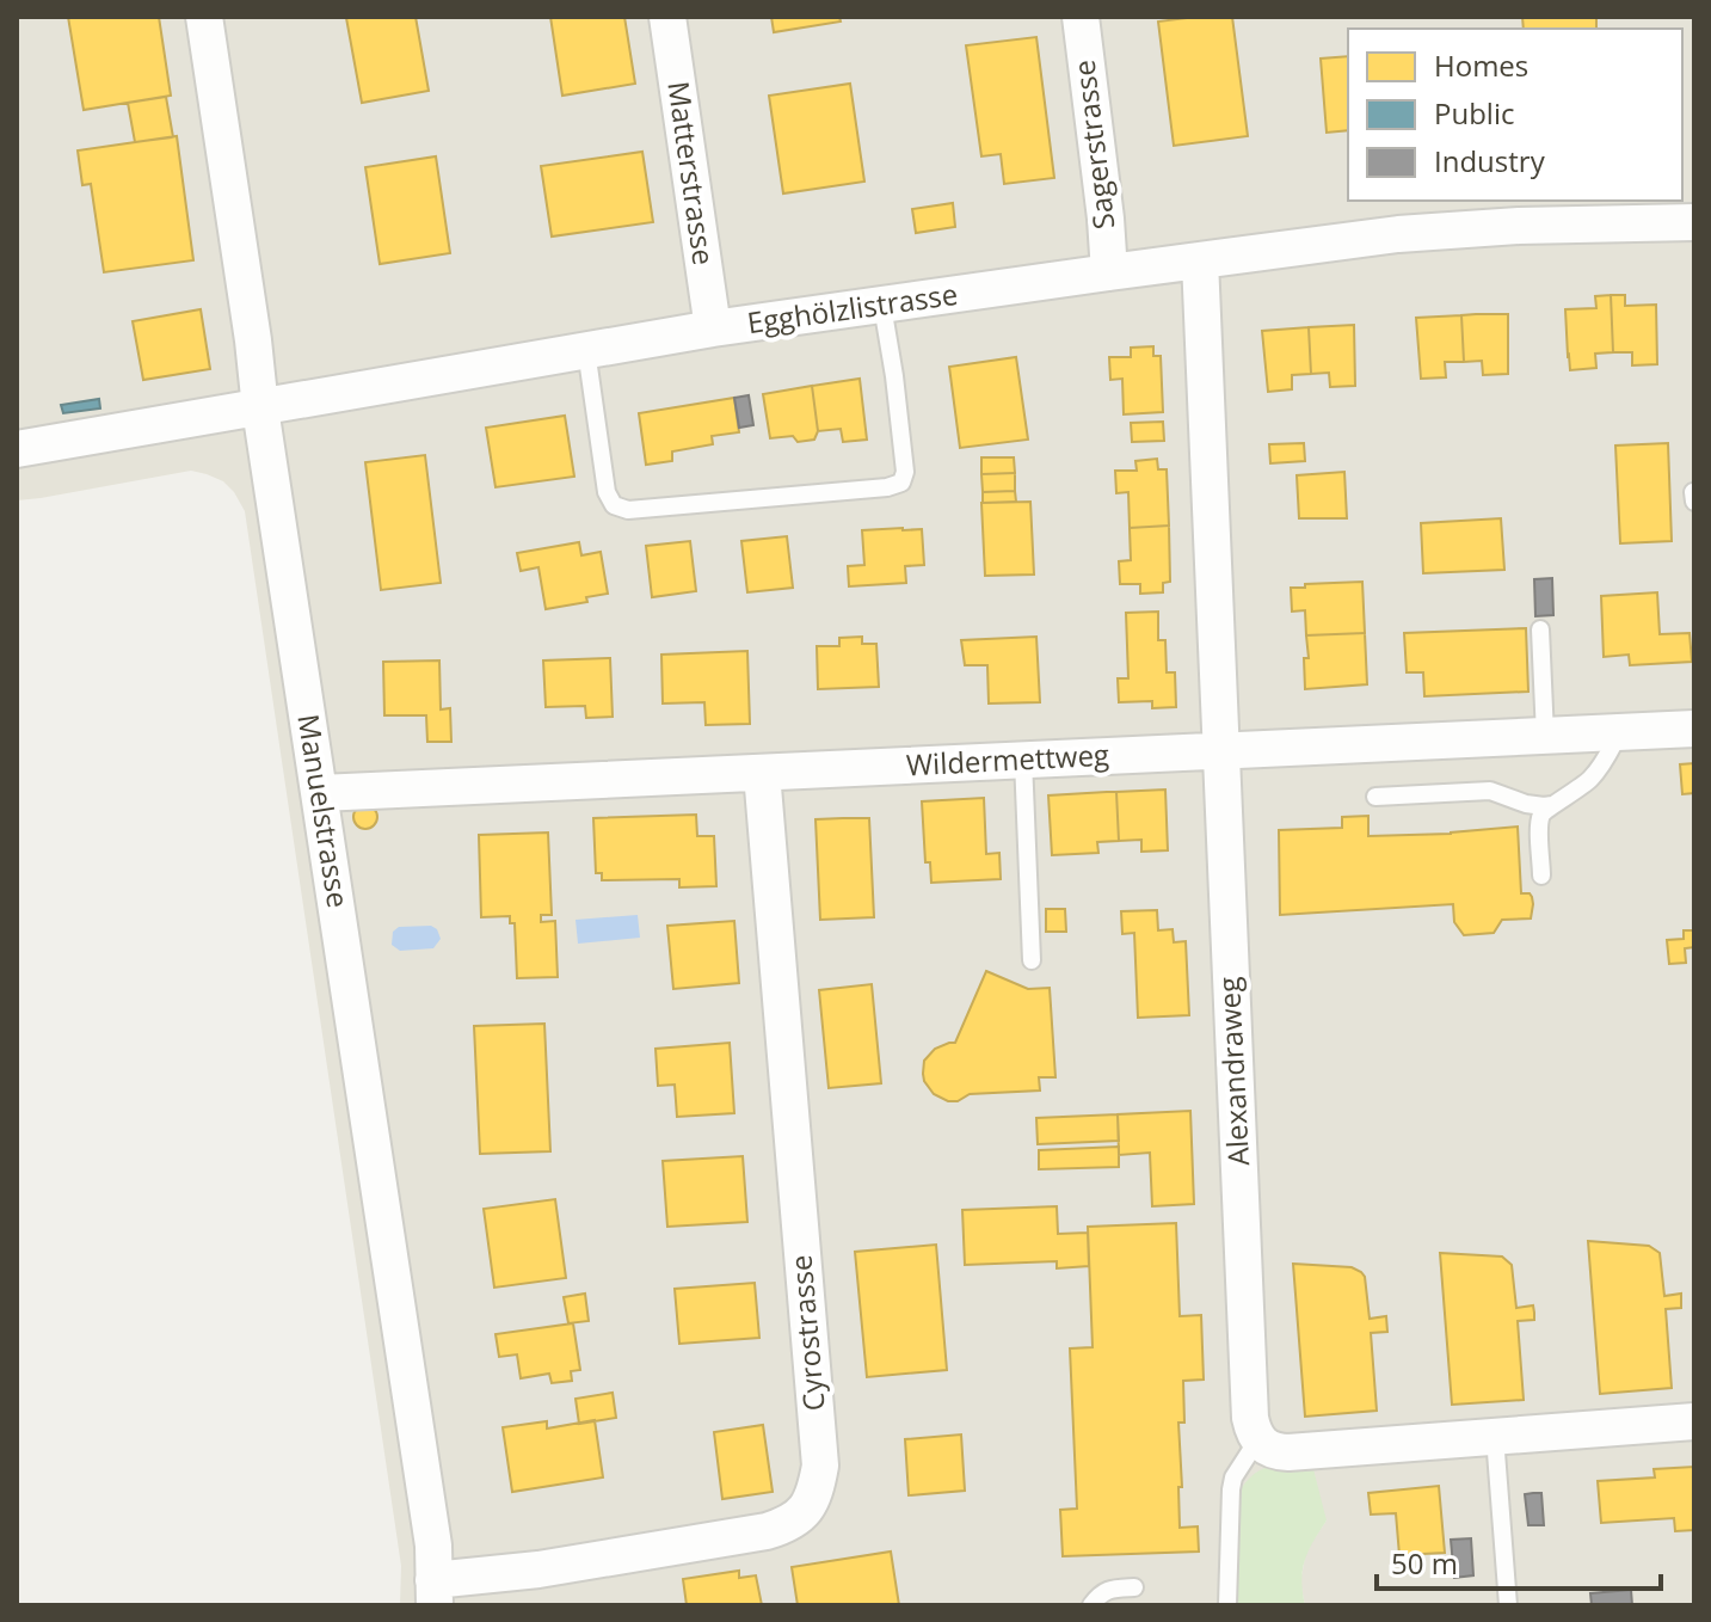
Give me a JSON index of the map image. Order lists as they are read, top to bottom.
{
  "streets": {
    "street": [
      "Sagerstrasse",
      "Matterstrasse",
      "Egghölzlistrasse",
      "Wildermettweg",
      "Manuelstrasse",
      "Alexandraweg",
      "Cyrostrasse"
    ]
  },
  "crossings": [
    ["Sagerstrasse", "Egghölzlistrasse"],
    ["Matterstrasse", "Egghölzlistrasse"],
    ["Egghölzlistrasse", "Manuelstrasse"],
    ["Egghölzlistrasse", "Alexandraweg"],
    ["Wildermettweg", "Manuelstrasse"],
    ["Wildermettweg", "Alexandraweg"],
    ["Wildermettweg", "Cyrostrasse"],
    ["Manuelstrasse", "Cyrostrasse"]
  ],
  "legend": ["Homes", "Public", "Industry"],
  "scale_bar": "50 m"
}
